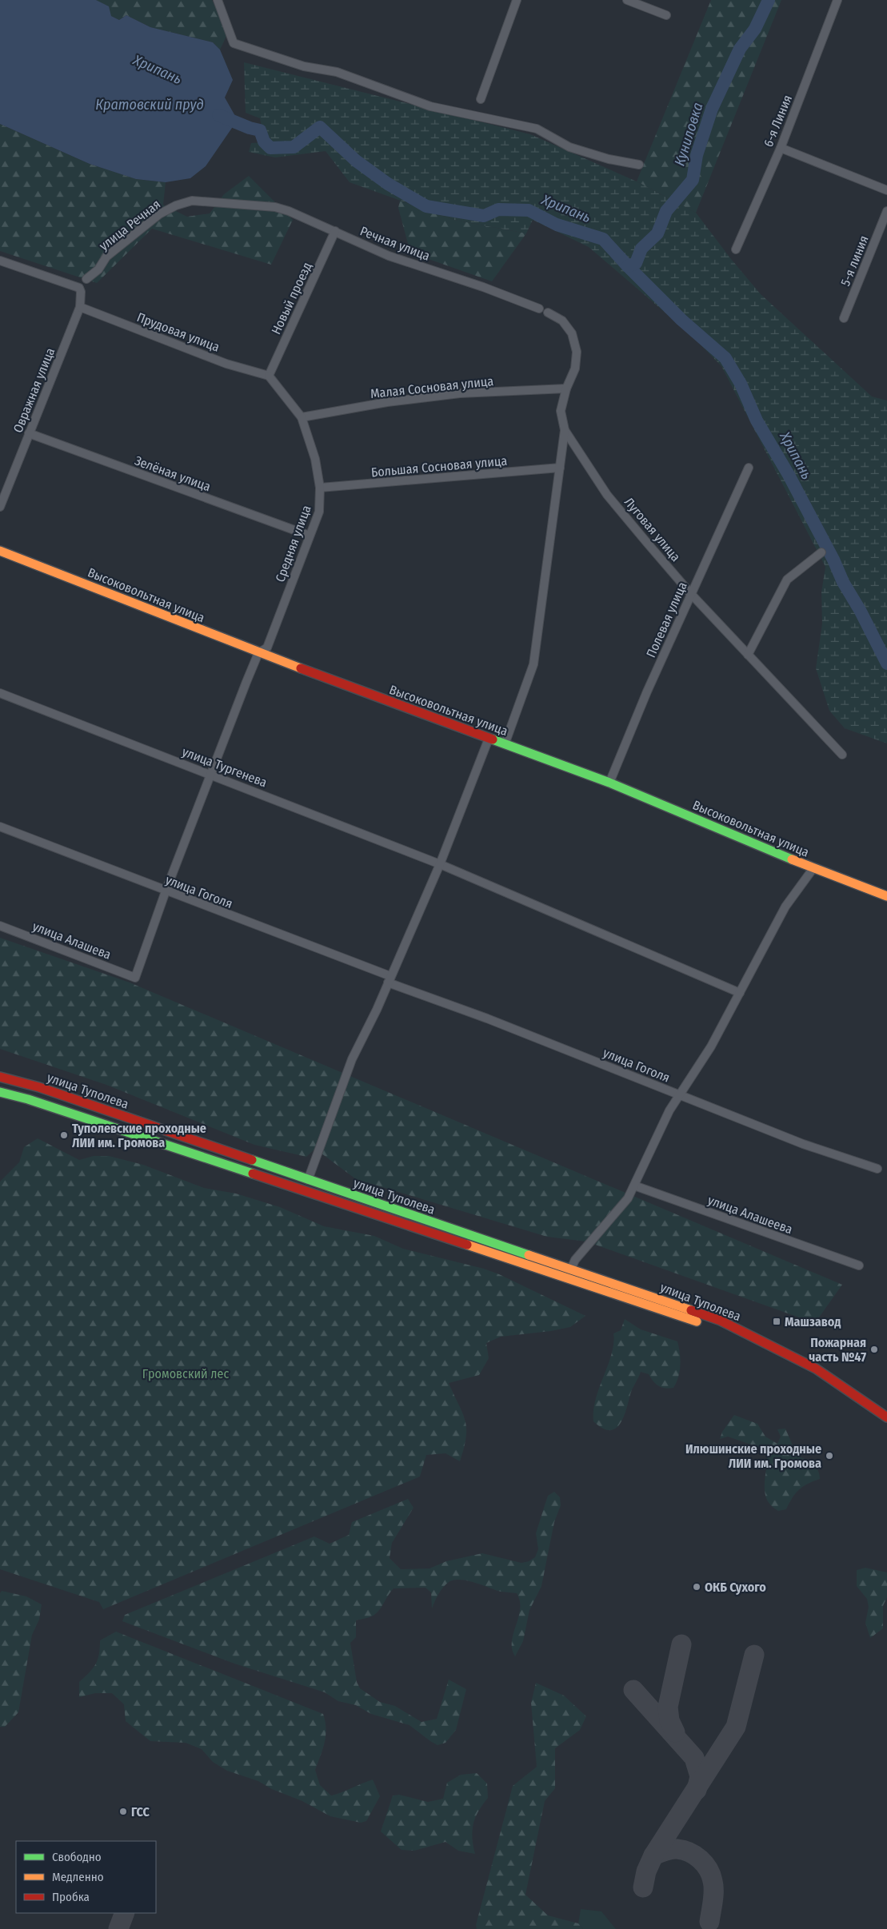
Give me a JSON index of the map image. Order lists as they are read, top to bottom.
{
  "streets": {
    "main road": ["Высоковольтная улица", "улица Туполева"],
    "street": [
      "6-я Линия",
      "улица Речная",
      "Речная улица",
      "5-я линия",
      "Новый проезд",
      "Прудовая улица",
      "Малая Сосновая улица",
      "Овражная улица",
      "Большая Сосновая улица",
      "Зелёная улица",
      "Луговая улица",
      "Средняя улица",
      "Полевая улица",
      "улица Тургенева",
      "улица Гоголя",
      "улица Алашева",
      "улица Алашеева"
    ]
  },
  "crossings": [
    ["улица Речная", "Речная улица"],
    ["Речная улица", "Новый проезд"],
    ["Новый проезд", "Прудовая улица"],
    ["Новый проезд", "Средняя улица"],
    ["Прудовая улица", "Овражная улица"],
    ["Прудовая улица", "Средняя улица"],
    ["Малая Сосновая улица", "Средняя улица"],
    ["Овражная улица", "Зелёная улица"],
    ["Большая Сосновая улица", "Средняя улица"],
    ["Зелёная улица", "Средняя улица"],
    ["Луговая улица", "Полевая улица"],
    ["Средняя улица", "Высоковольтная улица"],
    ["Средняя улица", "улица Тургенева"],
    ["Средняя улица", "улица Гоголя"],
    ["Средняя улица", "улица Алашева"],
    ["Высоковольтная улица", "Полевая улица"]
  ],
  "water": ["Хрипань", "Кратовский пруд", "Куниловка"],
  "parks": ["Громовский лес"],
  "places": {
    "other": [
      "Туполевские проходные ЛИИ им. Громова",
      "Пожарная часть №47",
      "Илюшинские проходные ЛИИ им. Громова",
      "ОКБ Сухого",
      "ГСС"
    ],
    "transit": ["Машзавод"]
  },
  "legend": ["Свободно", "Медленно", "Пробка"]
}
